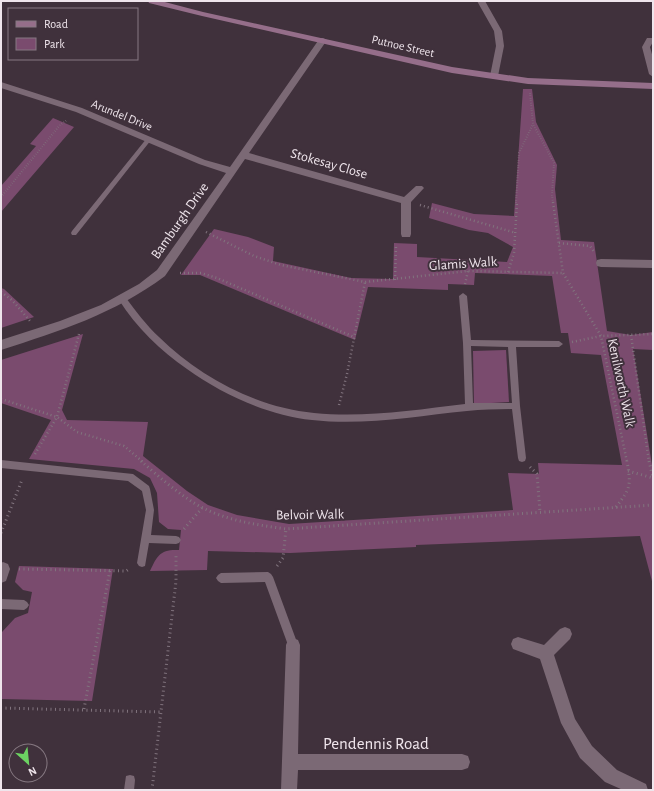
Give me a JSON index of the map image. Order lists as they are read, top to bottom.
{
  "streets": {
    "street": [
      "Putnoe Street",
      "Arundel Drive",
      "Stokesay Close",
      "Bamburgh Drive",
      "Pendennis Road"
    ],
    "path": ["Glamis Walk", "Kenilworth Walk", "Belvoir Walk"]
  },
  "crossings": [
    ["Putnoe Street", "Bamburgh Drive"],
    ["Putnoe Street", "Kenilworth Walk"],
    ["Arundel Drive", "Bamburgh Drive"],
    ["Stokesay Close", "Bamburgh Drive"],
    ["Bamburgh Drive", "Glamis Walk"],
    ["Glamis Walk", "Kenilworth Walk"],
    ["Kenilworth Walk", "Belvoir Walk"]
  ],
  "legend": ["Road", "Park"],
  "north": "bottom right"
}
